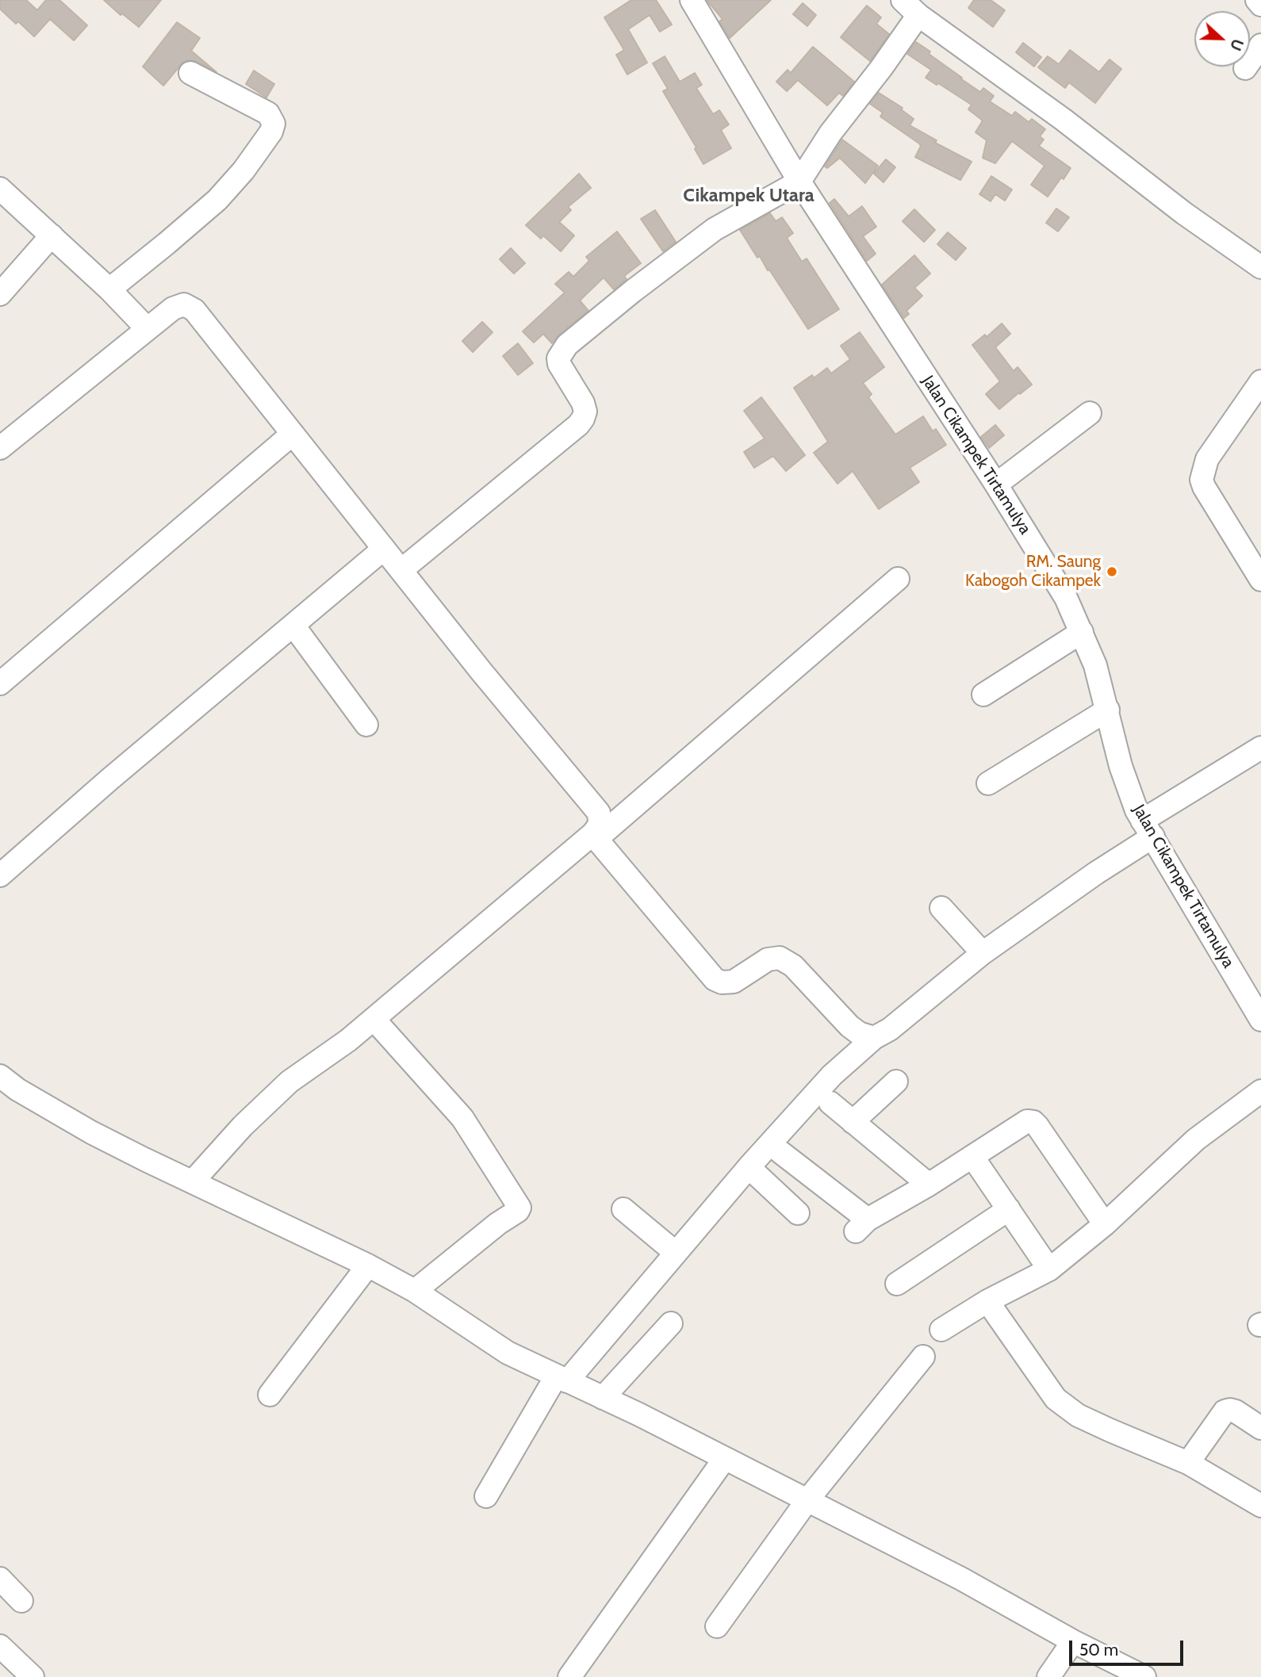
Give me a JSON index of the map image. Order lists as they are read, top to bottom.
{
  "streets": {
    "street": ["Jalan Cikampek Tirtamulya"]
  },
  "districts": ["Cikampek Utara"],
  "places": ["RM. Saung Kabogoh Cikampek"],
  "scale_bar": "50 m",
  "north": "right"
}
